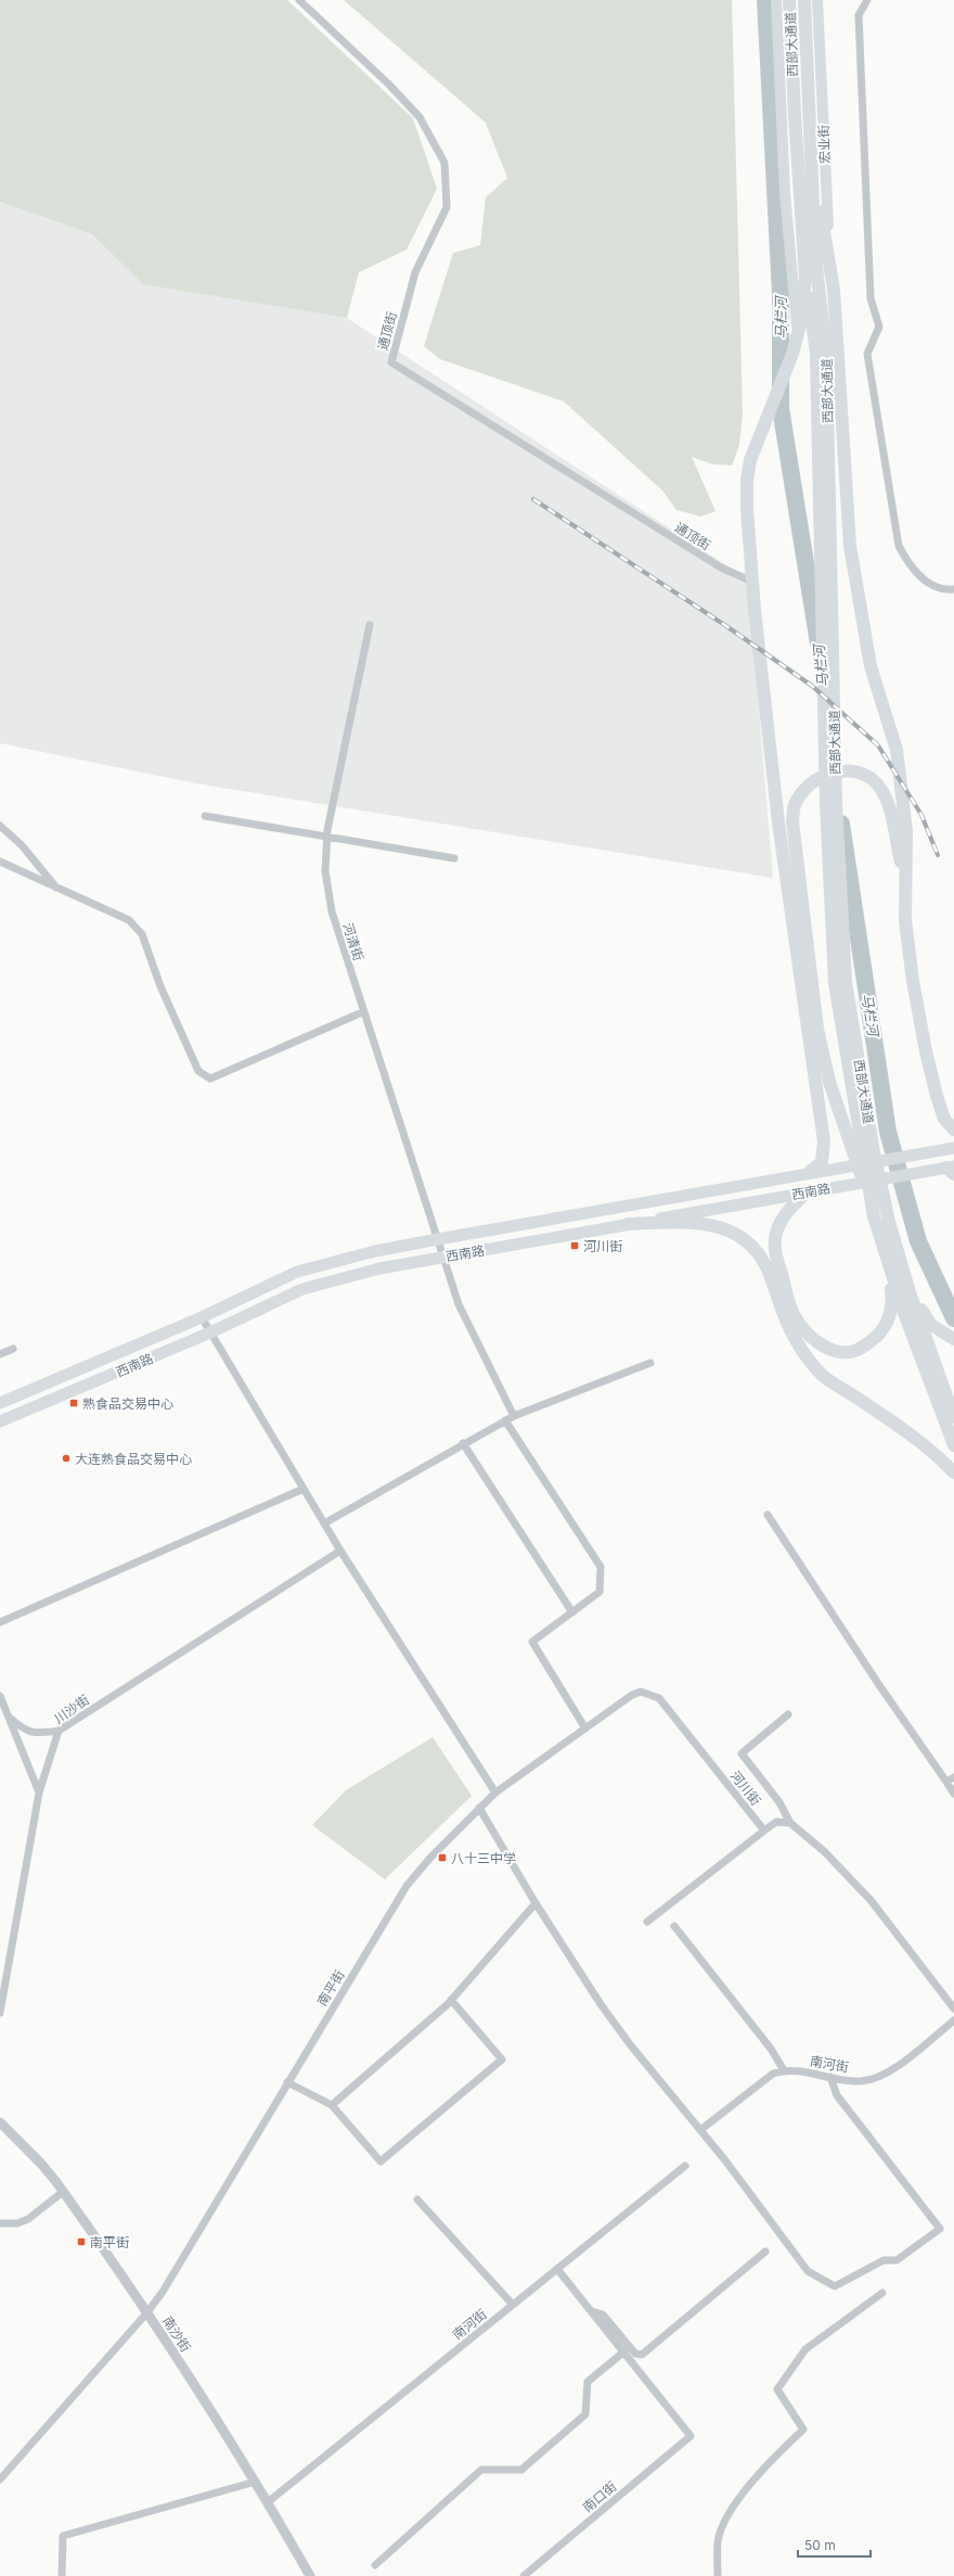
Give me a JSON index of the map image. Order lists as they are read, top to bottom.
{
  "streets": {
    "highway": ["西部大通道"],
    "main road": ["宏业街", "西南路"],
    "street": [
      "通顶街",
      "河清街",
      "川沙街",
      "河川街",
      "南平街",
      "南河街",
      "南沙街",
      "南口街"
    ]
  },
  "crossings": [
    ["河清街", "西南路"],
    ["河川街", "南平街"],
    ["南平街", "南沙街"],
    ["南河街", "南沙街"]
  ],
  "water": ["马栏河"],
  "places": {
    "transit": [
      "河川街",
      "熟食品交易中心",
      "八十三中学",
      "南平街"
    ],
    "other": ["大连熟食品交易中心"]
  },
  "scale_bar": "50 m"
}
